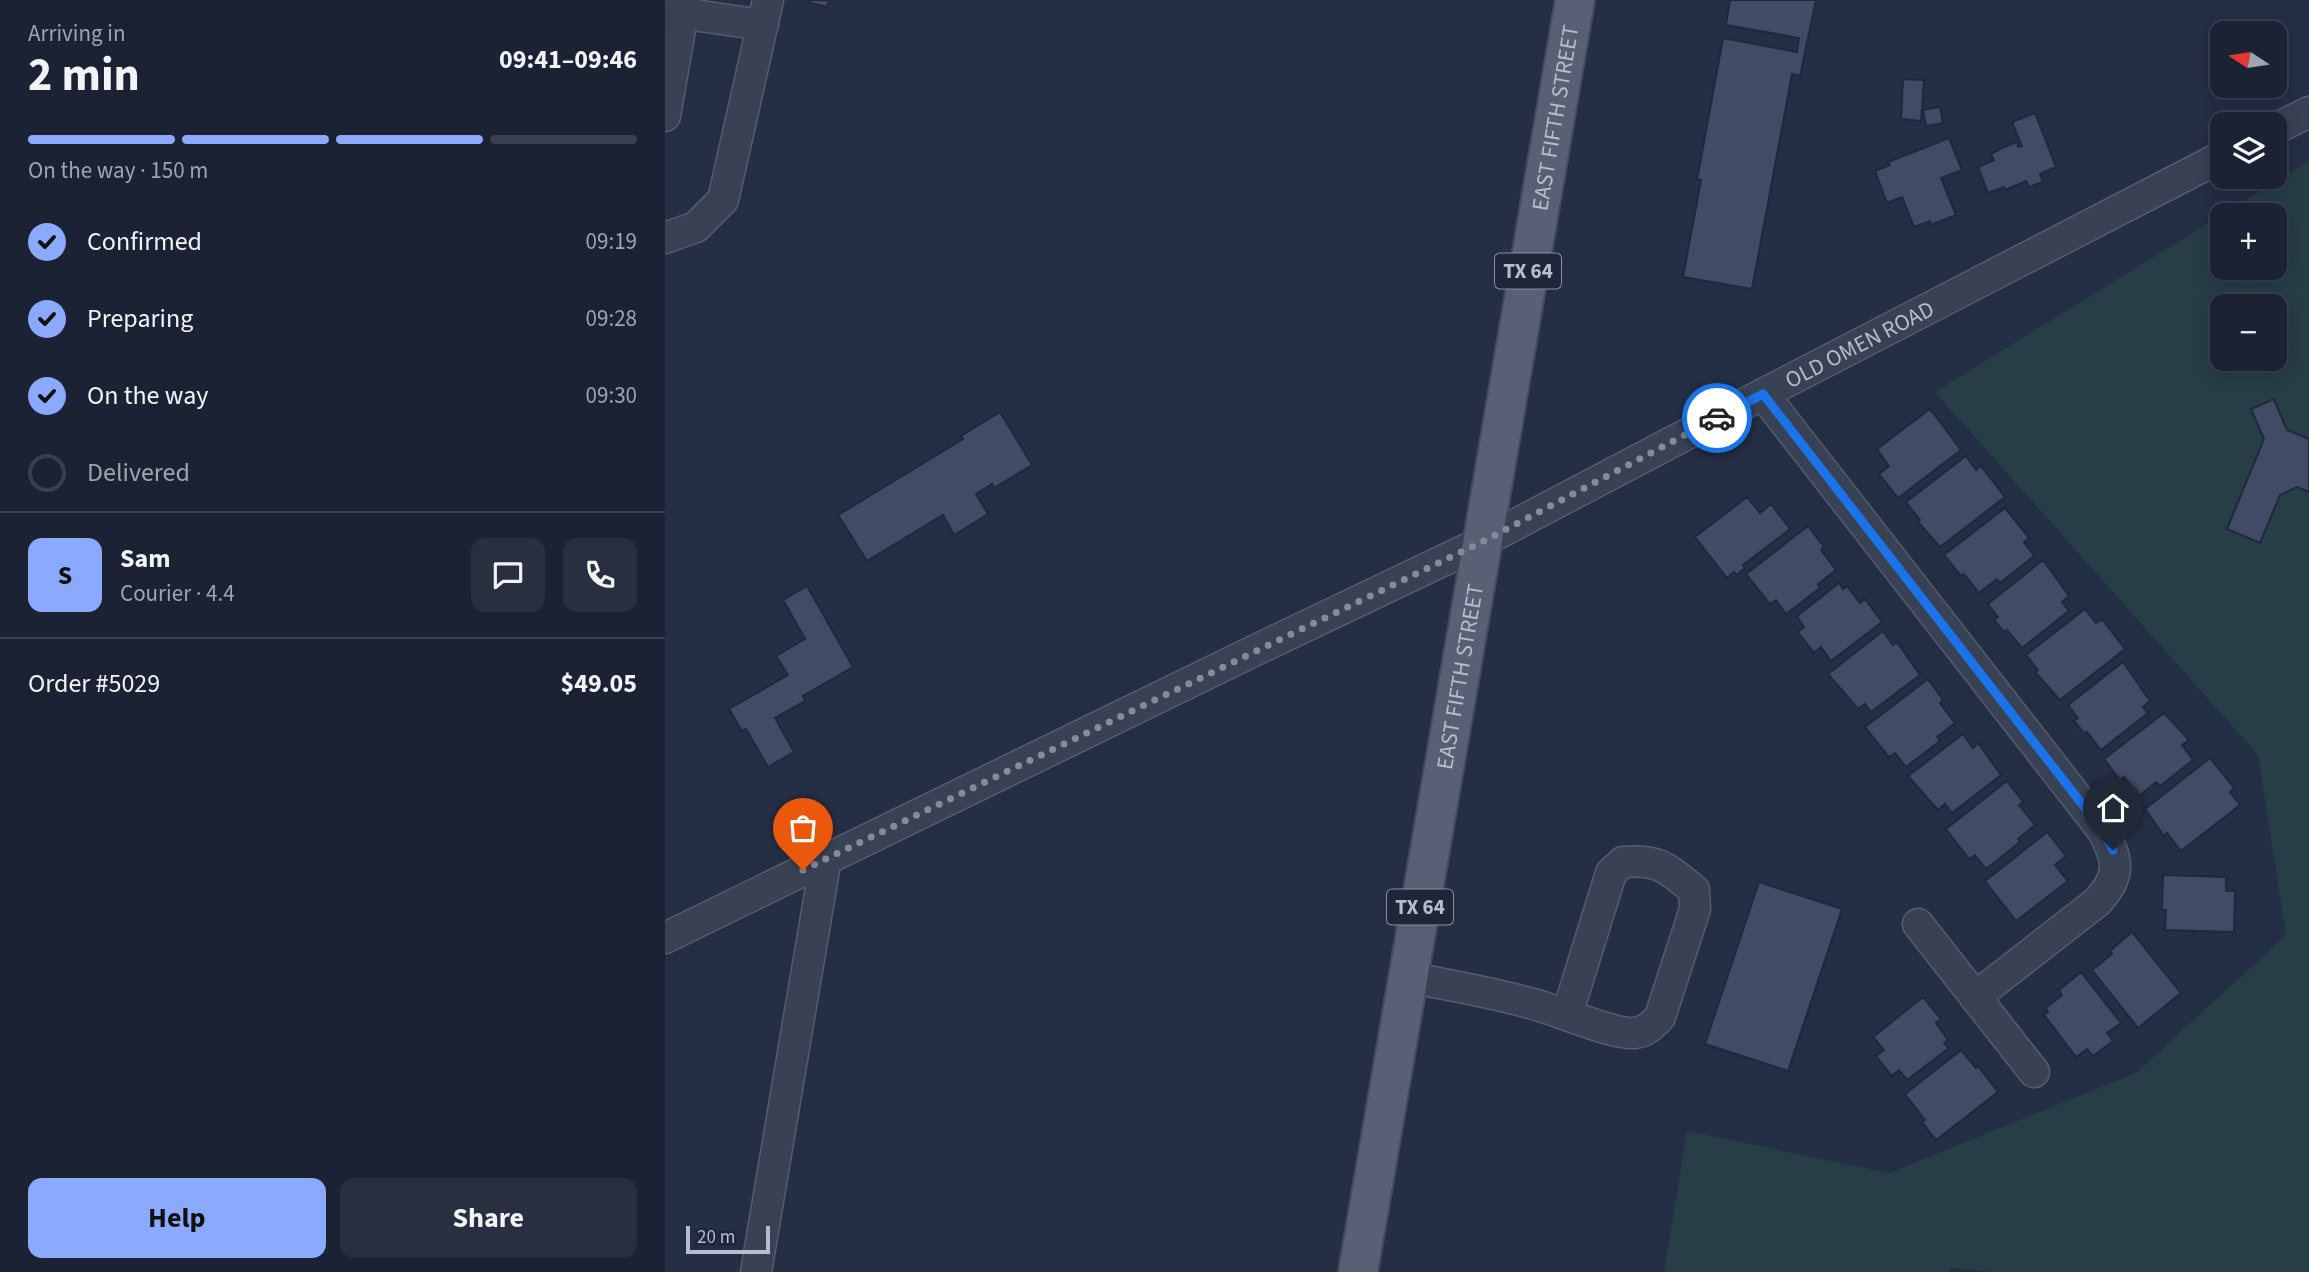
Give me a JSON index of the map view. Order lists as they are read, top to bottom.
{
  "streets": {
    "main road": ["EAST FIFTH STREET", "TX 64"],
    "street": ["OLD OMEN ROAD"]
  },
  "crossings": [
    ["EAST FIFTH STREET", "OLD OMEN ROAD"]
  ],
  "scale_bar": "20 m",
  "north": "left",
  "page": {
    "heading": ["2 min", "Arriving in", "09:41–09:46"],
    "panel": [
      "Sam",
      "Courier · 4.4",
      "Order #5029",
      "$49.05"
    ],
    "map_buttons": ["+", "−"],
    "bar": "On the way · 150 m",
    "list": [
      ["Confirmed", "09:19"],
      ["Preparing", "09:28"],
      ["On the way", "09:30"],
      "Delivered"
    ],
    "round": "S",
    "buttons": ["Help", "Share"],
    "scale": "20 m"
  }
}
